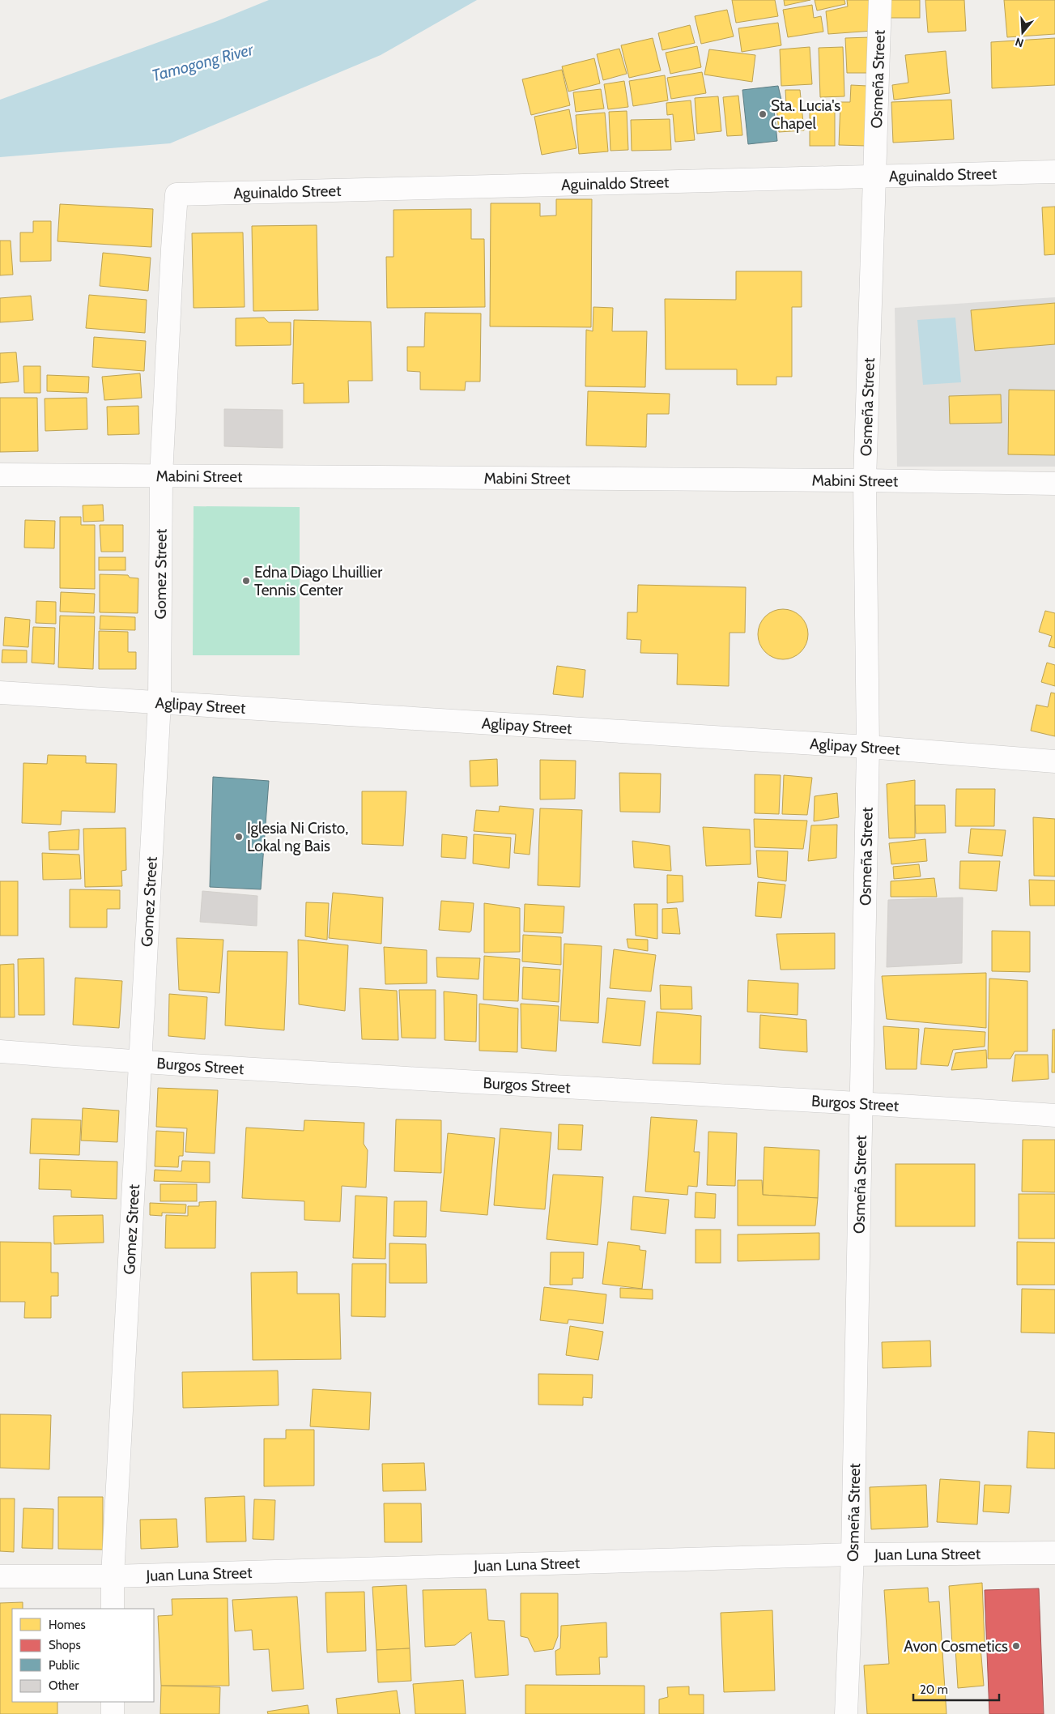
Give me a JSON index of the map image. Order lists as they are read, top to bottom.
{
  "streets": {
    "street": [
      "Osmeña Street",
      "Aguinaldo Street",
      "Mabini Street",
      "Gomez Street",
      "Aglipay Street",
      "Burgos Street",
      "Juan Luna Street"
    ]
  },
  "crossings": [
    ["Osmeña Street", "Aguinaldo Street"],
    ["Osmeña Street", "Mabini Street"],
    ["Osmeña Street", "Aglipay Street"],
    ["Osmeña Street", "Burgos Street"],
    ["Osmeña Street", "Juan Luna Street"],
    ["Aguinaldo Street", "Gomez Street"],
    ["Mabini Street", "Gomez Street"],
    ["Gomez Street", "Aglipay Street"],
    ["Gomez Street", "Burgos Street"],
    ["Gomez Street", "Juan Luna Street"]
  ],
  "water": ["Tamogong River"],
  "places": [
    "Sta. Lucia's Chapel",
    "Edna Diago Lhuillier Tennis Center",
    "Iglesia Ni Cristo, Lokal ng Bais",
    "Avon Cosmetics"
  ],
  "legend": [
    "Homes",
    "Shops",
    "Public",
    "Other"
  ],
  "scale_bar": "20 m",
  "north": "bottom"
}
